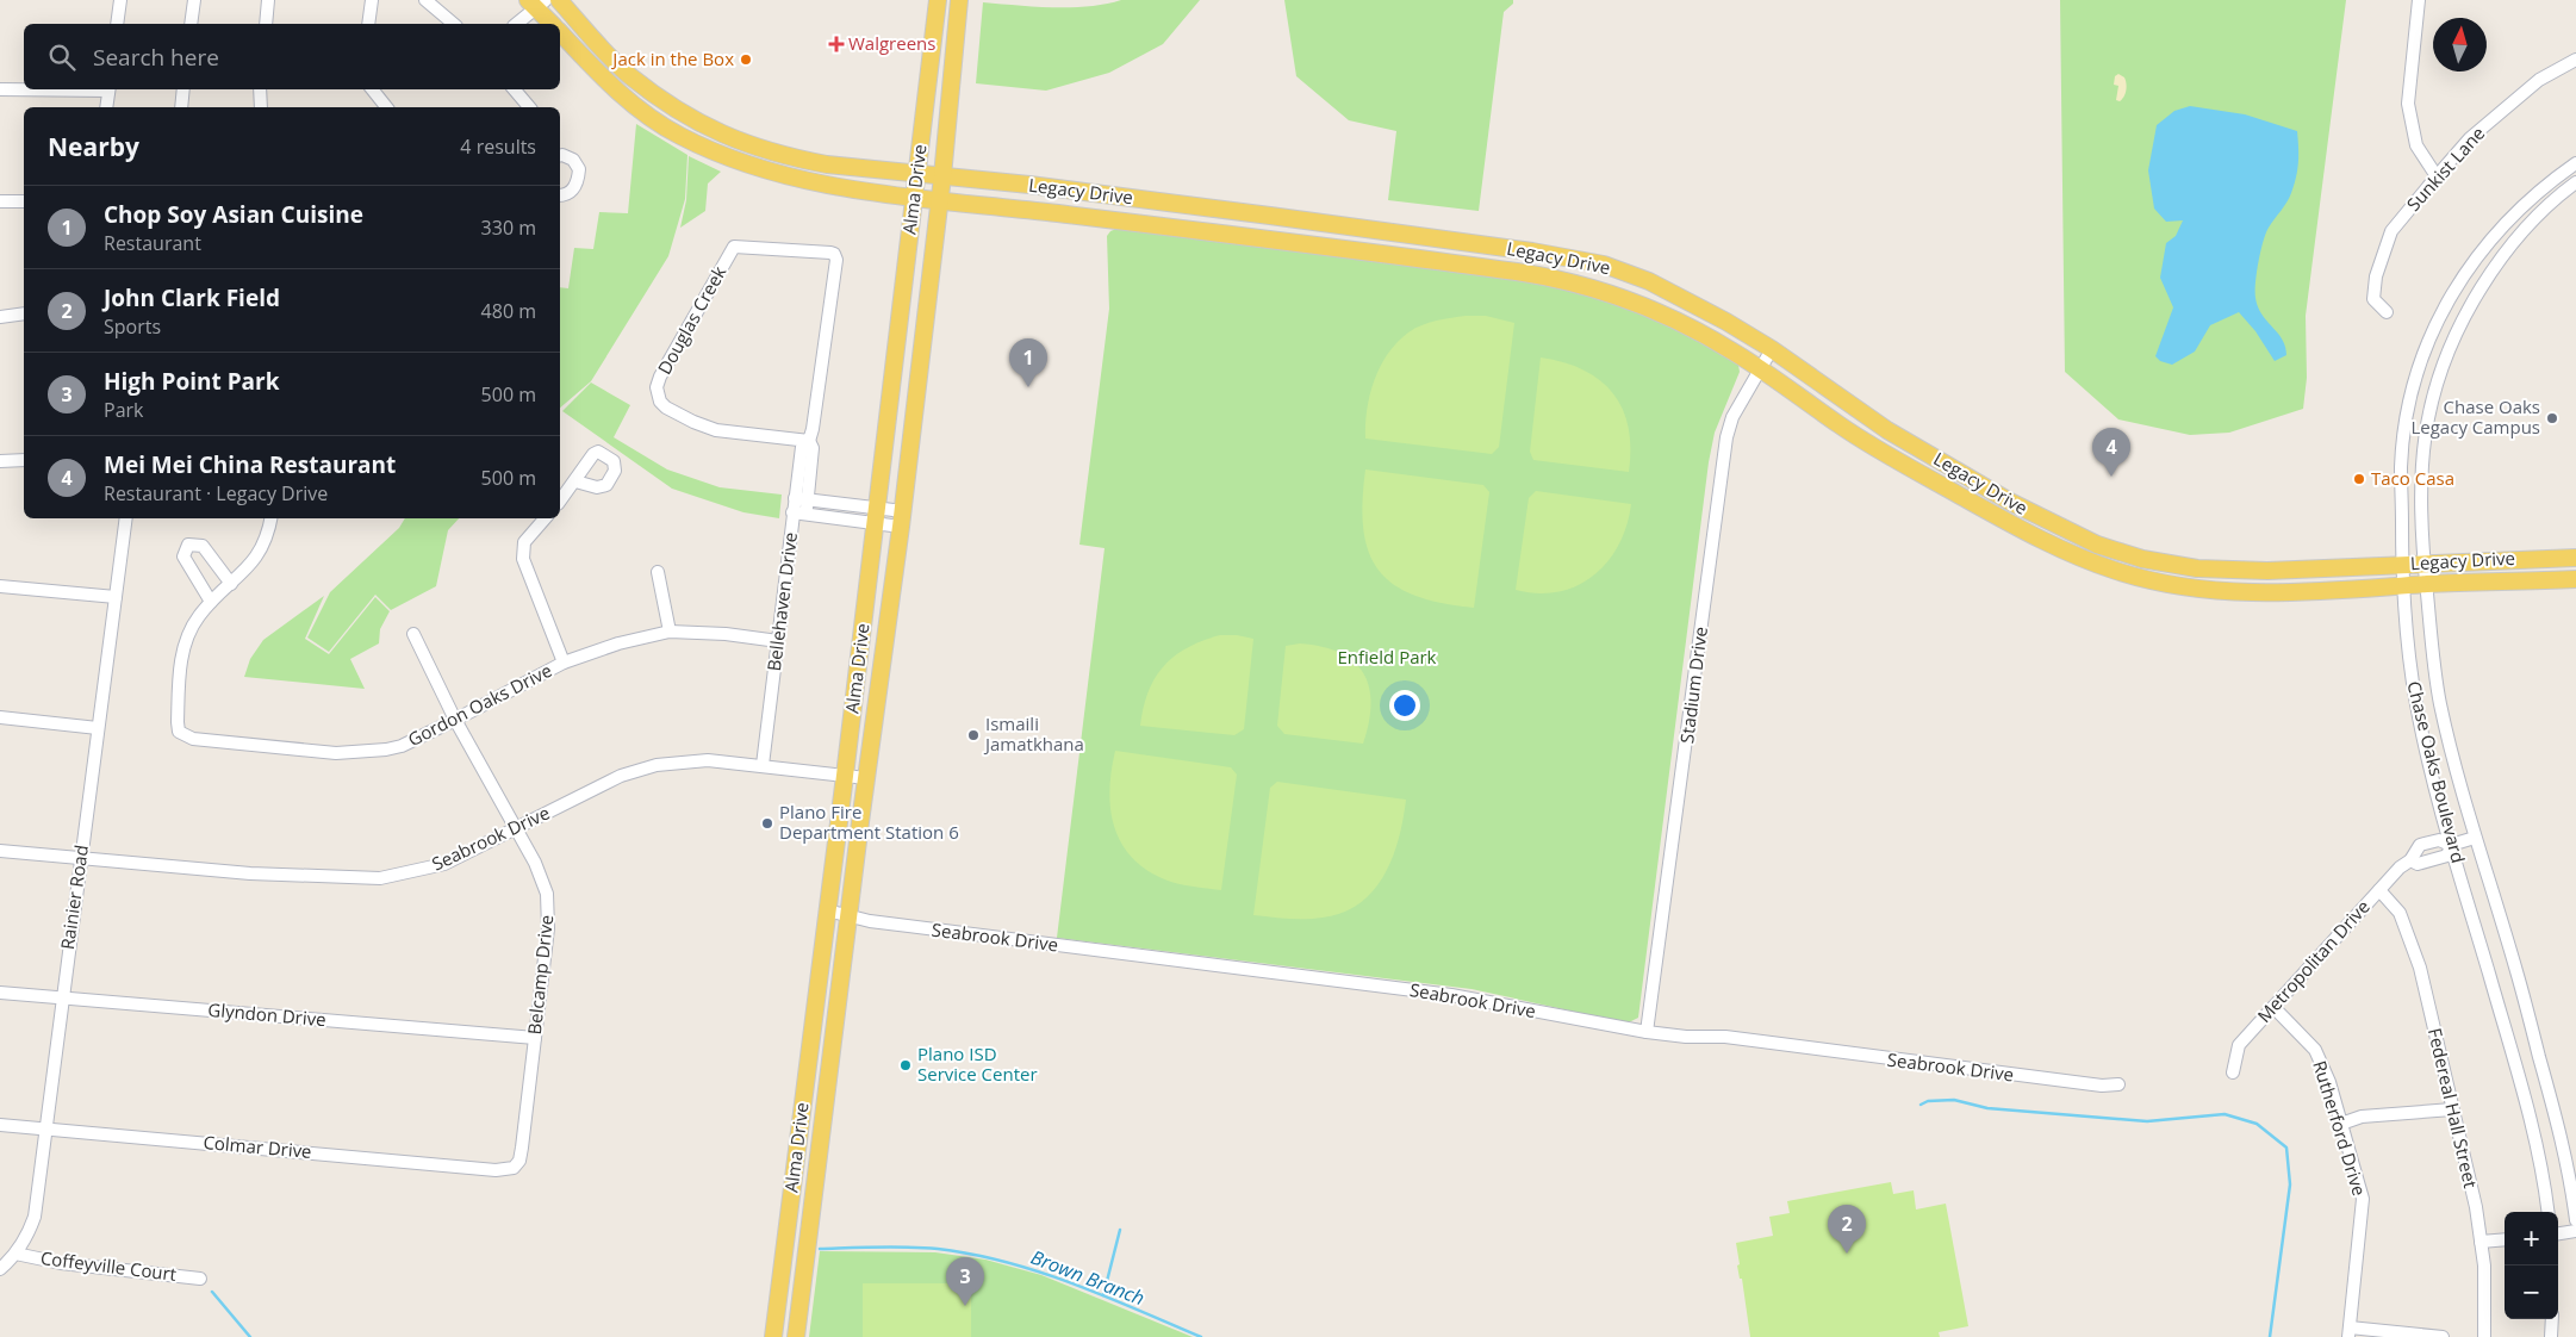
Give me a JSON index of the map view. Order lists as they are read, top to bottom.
{
  "streets": {
    "main road": ["Alma Drive", "Legacy Drive"],
    "street": [
      "Sunkist Lane",
      "Douglas Creek",
      "Bellehaven Drive",
      "Stadium Drive",
      "Gordon Oaks Drive",
      "Chase Oaks Boulevard",
      "Seabrook Drive",
      "Rainier Road",
      "Metropolitan Drive",
      "Belcamp Drive",
      "Glyndon Drive",
      "Federeal Hall Street",
      "Rutherford Drive",
      "Colmar Drive",
      "Coffeyville Court"
    ]
  },
  "crossings": [
    ["Alma Drive", "Legacy Drive"],
    ["Alma Drive", "Seabrook Drive"],
    ["Legacy Drive", "Stadium Drive"],
    ["Legacy Drive", "Chase Oaks Boulevard"],
    ["Douglas Creek", "Bellehaven Drive"],
    ["Bellehaven Drive", "Gordon Oaks Drive"],
    ["Bellehaven Drive", "Seabrook Drive"],
    ["Stadium Drive", "Seabrook Drive"],
    ["Gordon Oaks Drive", "Belcamp Drive"],
    ["Chase Oaks Boulevard", "Metropolitan Drive"],
    ["Seabrook Drive", "Rainier Road"],
    ["Seabrook Drive", "Belcamp Drive"],
    ["Rainier Road", "Glyndon Drive"],
    ["Rainier Road", "Colmar Drive"],
    ["Rainier Road", "Coffeyville Court"],
    ["Metropolitan Drive", "Federeal Hall Street"],
    ["Metropolitan Drive", "Rutherford Drive"],
    ["Belcamp Drive", "Glyndon Drive"],
    ["Belcamp Drive", "Colmar Drive"]
  ],
  "water": ["Brown Branch"],
  "parks": ["Enfield Park"],
  "places": {
    "health": ["Walgreens"],
    "other": [
      "Jack in the Box",
      "Chase Oaks Legacy Campus",
      "Taco Casa",
      "Ismaili Jamatkhana",
      "Plano Fire Department Station 6",
      "Plano ISD Service Center"
    ]
  },
  "north": "top",
  "page": {
    "search": "Search here",
    "heading": ["Nearby", "4 results"],
    "list": [
      {
        "mark": "1",
        "name": "Chop Soy Asian Cuisine",
        "note": "Restaurant",
        "value": "330 m"
      },
      {
        "mark": "2",
        "name": "John Clark Field",
        "note": "Sports",
        "value": "480 m"
      },
      {
        "mark": "3",
        "name": "High Point Park",
        "note": "Park",
        "value": "500 m"
      },
      {
        "mark": "4",
        "name": "Mei Mei China Restaurant",
        "note": "Restaurant · Legacy Drive",
        "value": "500 m"
      }
    ],
    "pins": [
      "1",
      "4",
      "2",
      "3"
    ],
    "map_buttons": ["+", "−"]
  }
}
